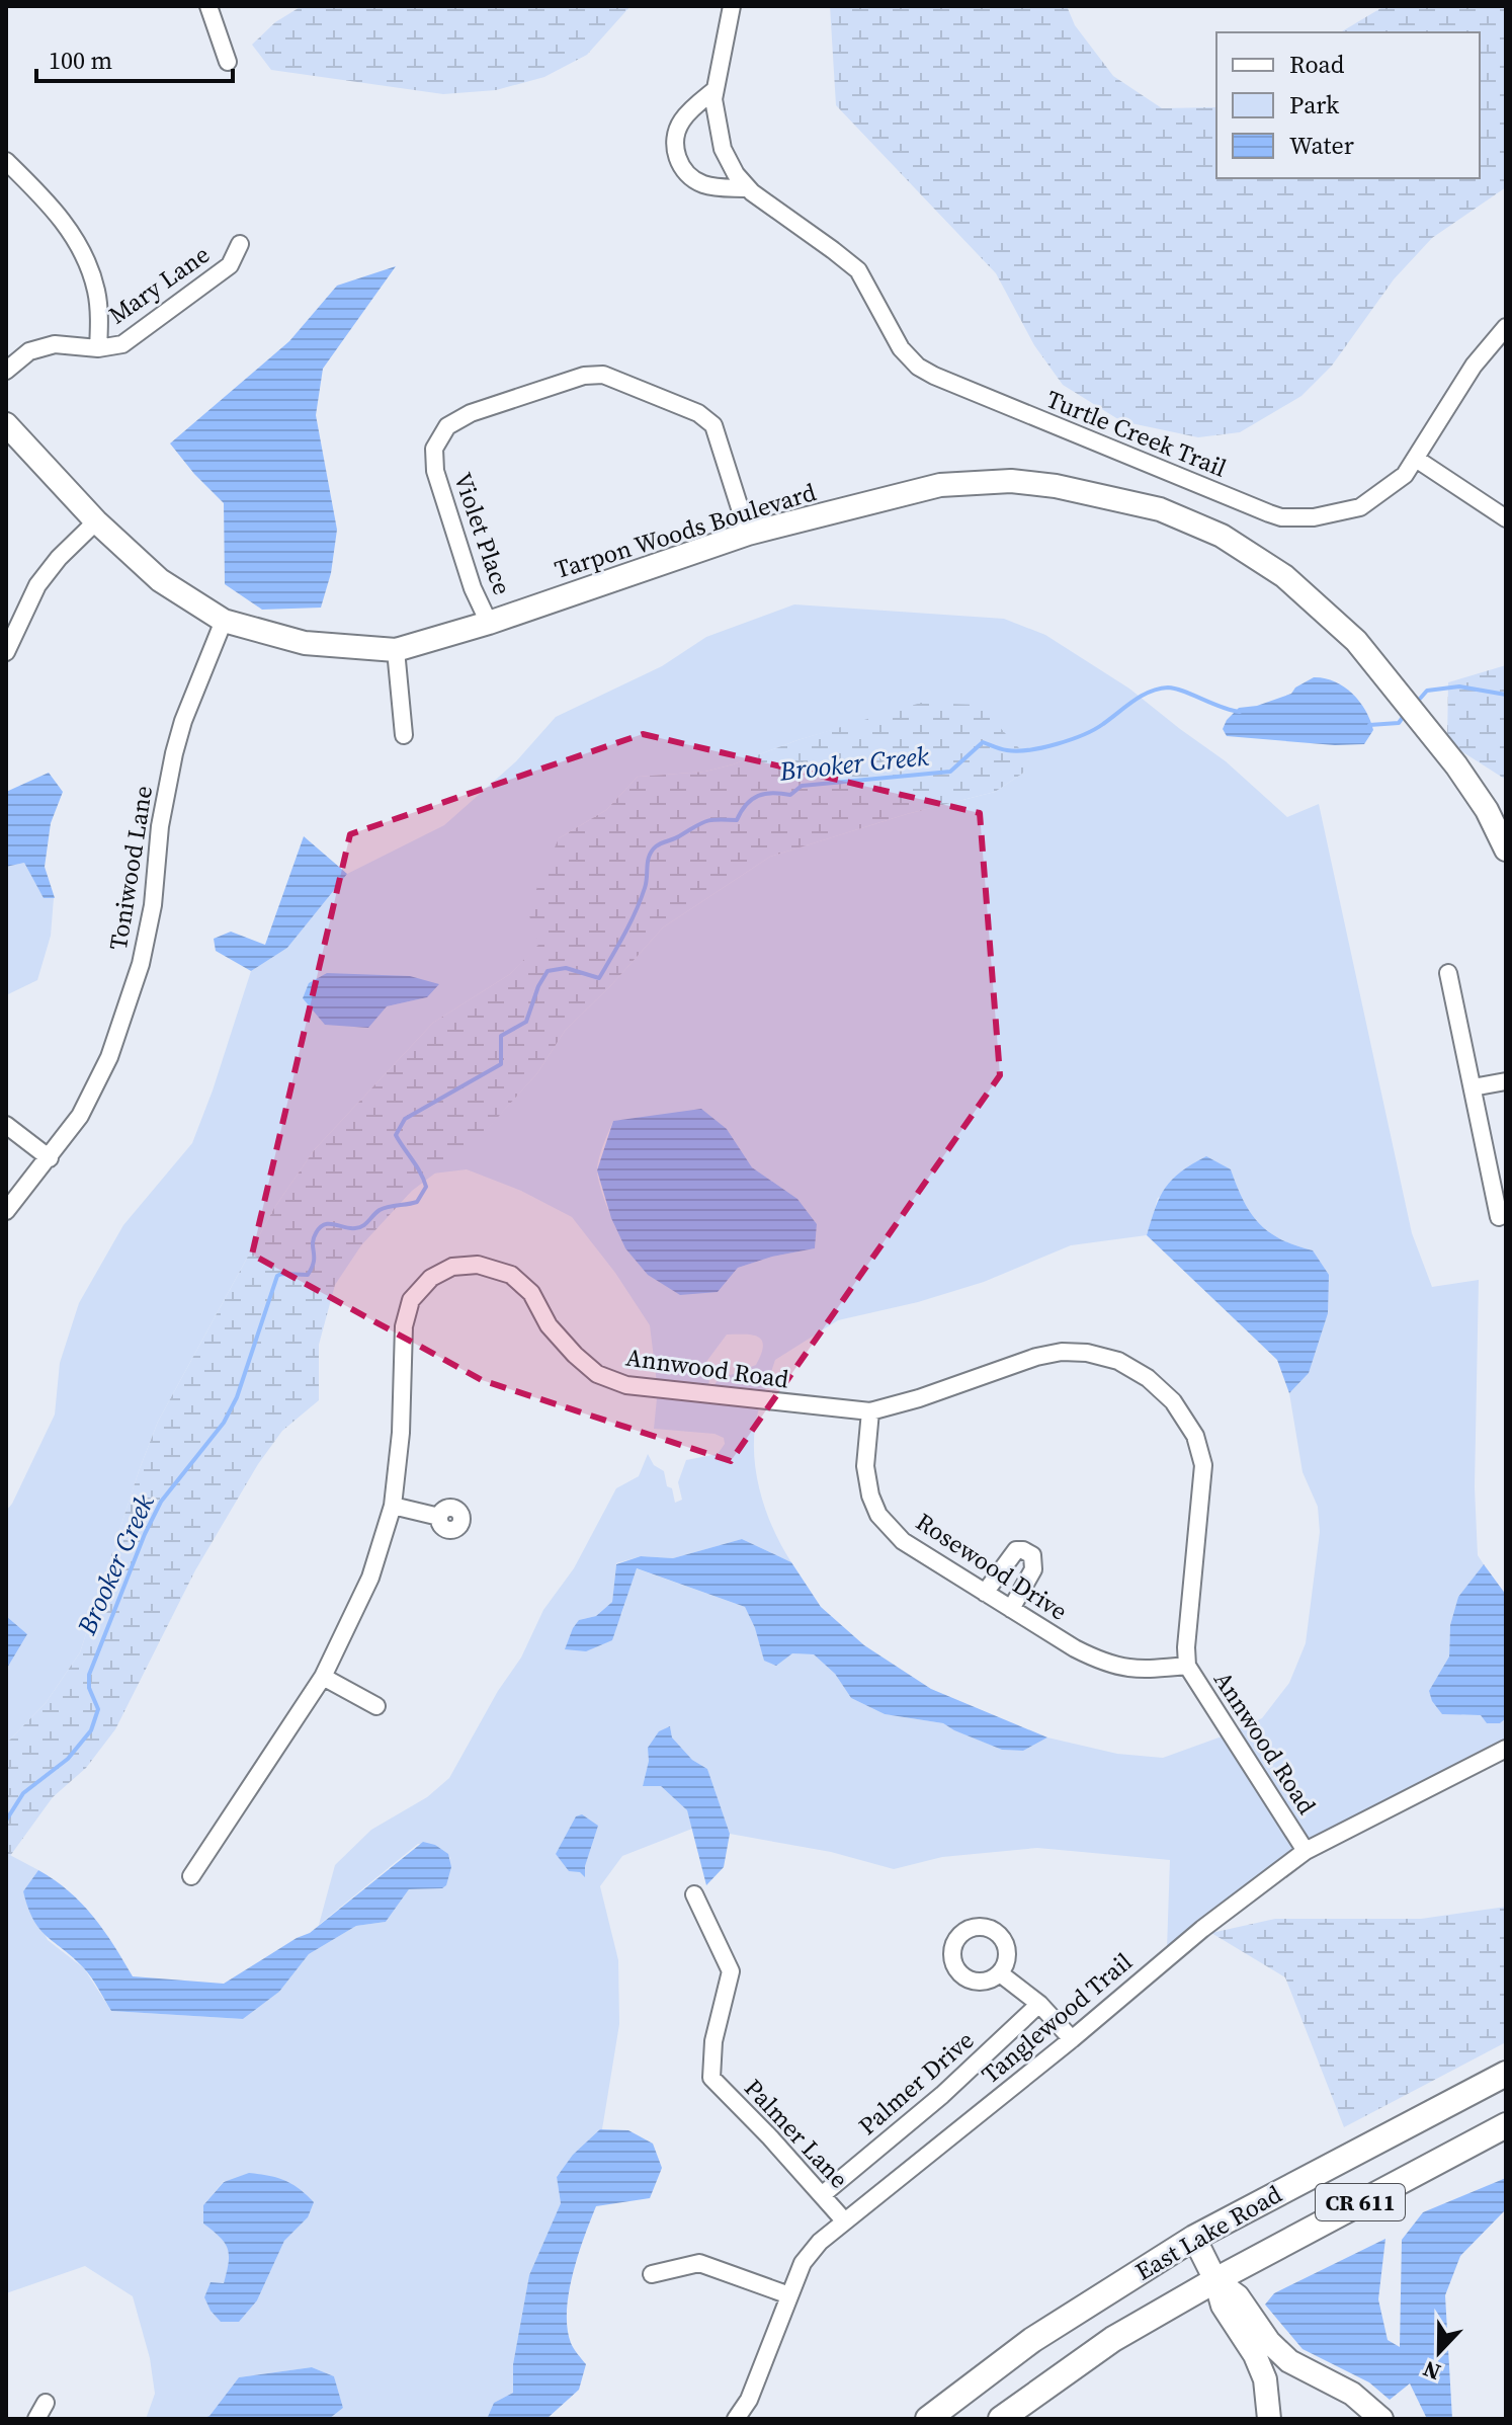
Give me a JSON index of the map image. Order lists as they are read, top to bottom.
{
  "streets": {
    "main road": ["CR 611", "East Lake Road"],
    "street": [
      "Mary Lane",
      "Turtle Creek Trail",
      "Tarpon Woods Boulevard",
      "Violet Place",
      "Toniwood Lane",
      "Annwood Road",
      "Rosewood Drive",
      "Tanglewood Trail",
      "Palmer Drive",
      "Palmer Lane"
    ]
  },
  "crossings": [
    ["Tarpon Woods Boulevard", "Violet Place"],
    ["Tarpon Woods Boulevard", "Toniwood Lane"],
    ["Annwood Road", "Rosewood Drive"],
    ["Annwood Road", "Tanglewood Trail"],
    ["Tanglewood Trail", "Palmer Lane"],
    ["Palmer Drive", "Palmer Lane"]
  ],
  "water": ["Brooker Creek"],
  "legend": ["Road", "Park", "Water"],
  "scale_bar": "100 m",
  "north": "bottom"
}
